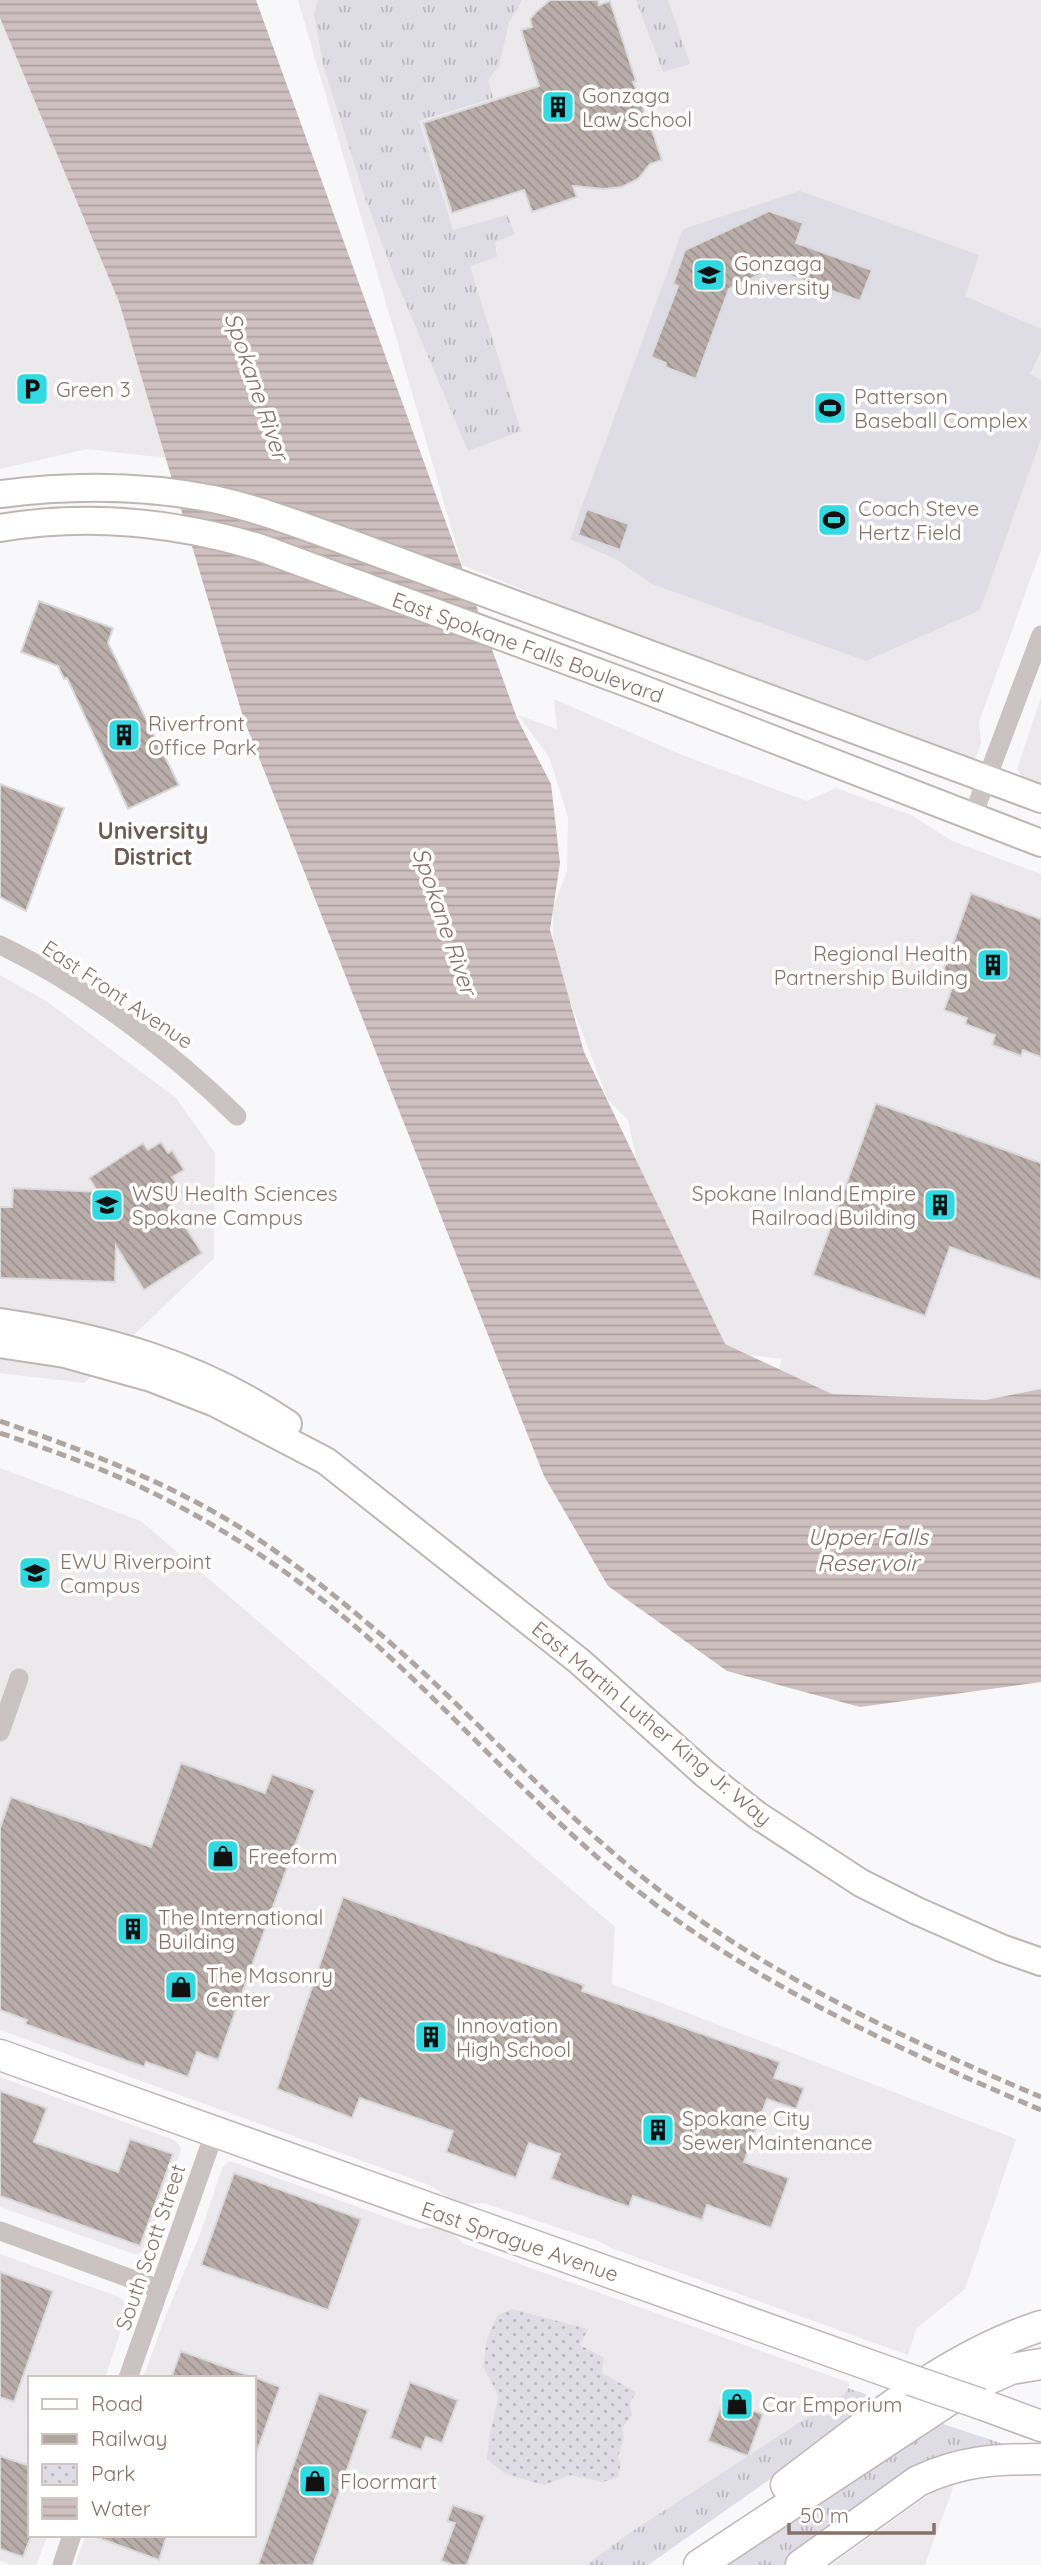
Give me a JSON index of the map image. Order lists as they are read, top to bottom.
{
  "streets": {
    "main road": ["East Spokane Falls Boulevard", "East Martin Luther King Jr. Way", "East Sprague Avenue"],
    "street": ["East Front Avenue", "South Scott Street"]
  },
  "crossings": [
    ["East Sprague Avenue", "South Scott Street"]
  ],
  "districts": ["University District"],
  "water": ["Spokane River", "Upper Falls Reservoir"],
  "places": {
    "building": [
      "Gonzaga Law School",
      "Riverfront Office Park",
      "Regional Health Partnership Building",
      "Spokane Inland Empire Railroad Building",
      "The International Building",
      "Innovation High School",
      "Spokane City Sewer Maintenance"
    ],
    "school or university": ["Gonzaga University", "WSU Health Sciences Spokane Campus", "EWU Riverpoint Campus"],
    "parking": ["Green 3"],
    "sports": ["Patterson Baseball Complex", "Coach Steve Hertz Field"],
    "shop": [
      "Freeform",
      "The Masonry Center",
      "Car Emporium",
      "Floormart"
    ]
  },
  "legend": [
    "Road",
    "Railway",
    "Park",
    "Water"
  ],
  "scale_bar": "50 m"
}
